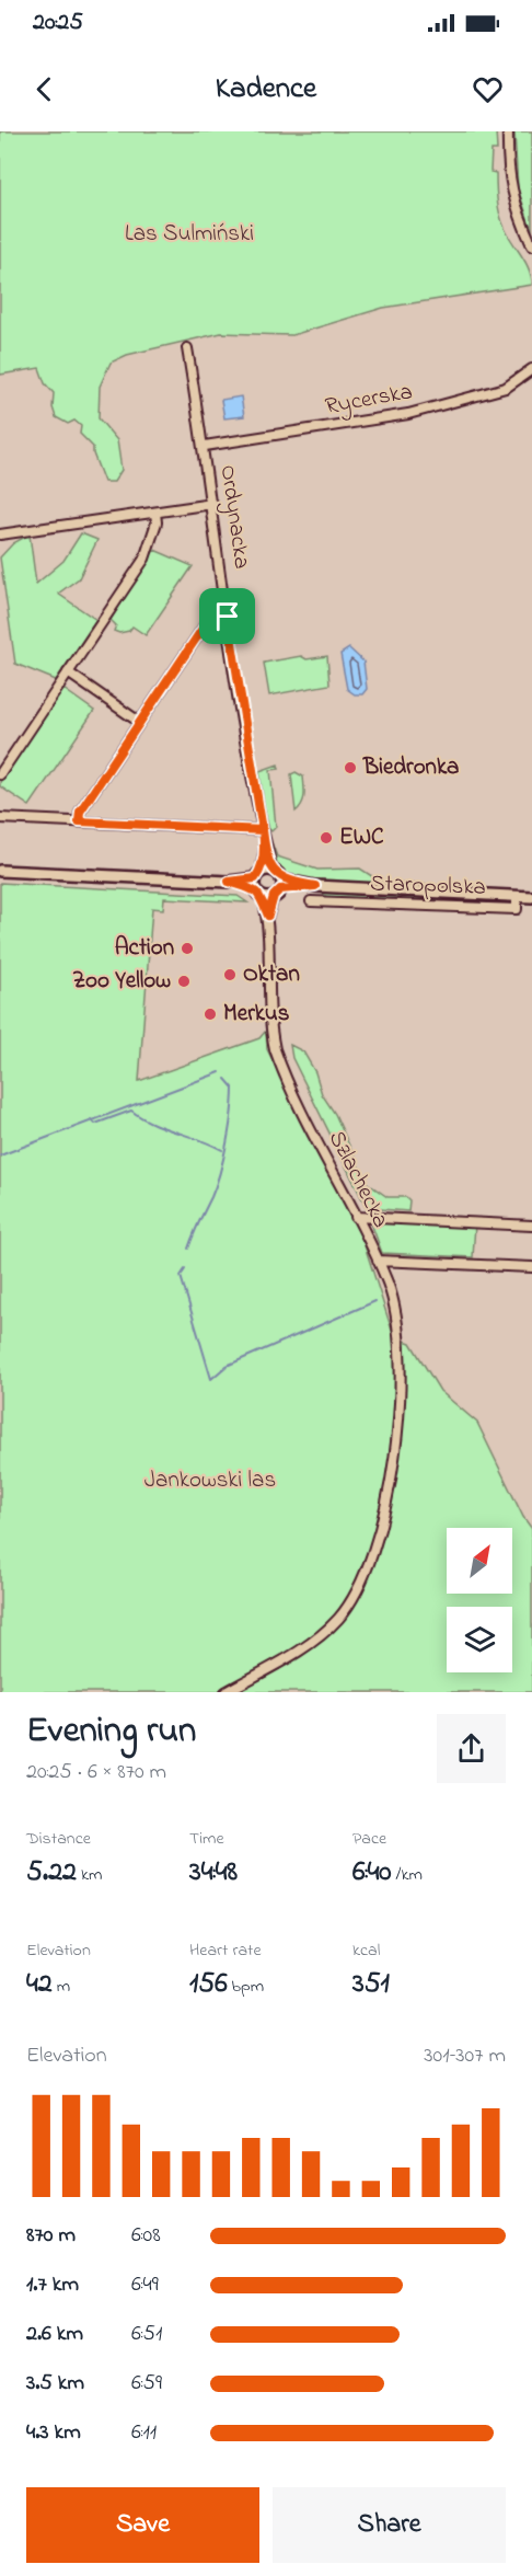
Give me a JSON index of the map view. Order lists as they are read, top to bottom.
{
  "streets": {
    "main road": ["Staropolska"],
    "street": ["Rycerska", "Ordynacka", "Szlachecka"]
  },
  "crossings": [
    ["Rycerska", "Ordynacka"],
    ["Ordynacka", "Staropolska"],
    ["Ordynacka", "Szlachecka"],
    ["Staropolska", "Szlachecka"]
  ],
  "parks": ["Las Sulmiński", "Jankowski las"],
  "places": [
    "Biedronka",
    "EWC",
    "Action",
    "Oktan",
    "Zoo Yellow",
    "Merkus"
  ],
  "north": "top right",
  "page": {
    "status": "20:25",
    "header": "Kadence",
    "heading": ["Evening run", "20:25 · 6 × 870 m"],
    "stats": [
      ["Distance", "5.22 km"],
      ["Time", "34:48"],
      ["Pace", "6:40 /km"],
      ["Elevation", "42 m"],
      ["Heart rate", "156 bpm"],
      ["kcal", "351"]
    ],
    "chart": ["Elevation", "301–307 m"],
    "list": [
      {
        "name": "870 m",
        "note": "6:08"
      },
      {
        "name": "1.7 km",
        "note": "6:49"
      },
      {
        "name": "2.6 km",
        "note": "6:51"
      },
      {
        "name": "3.5 km",
        "note": "6:59"
      },
      {
        "name": "4.3 km",
        "note": "6:11"
      }
    ],
    "buttons": ["Save", "Share"]
  }
}
